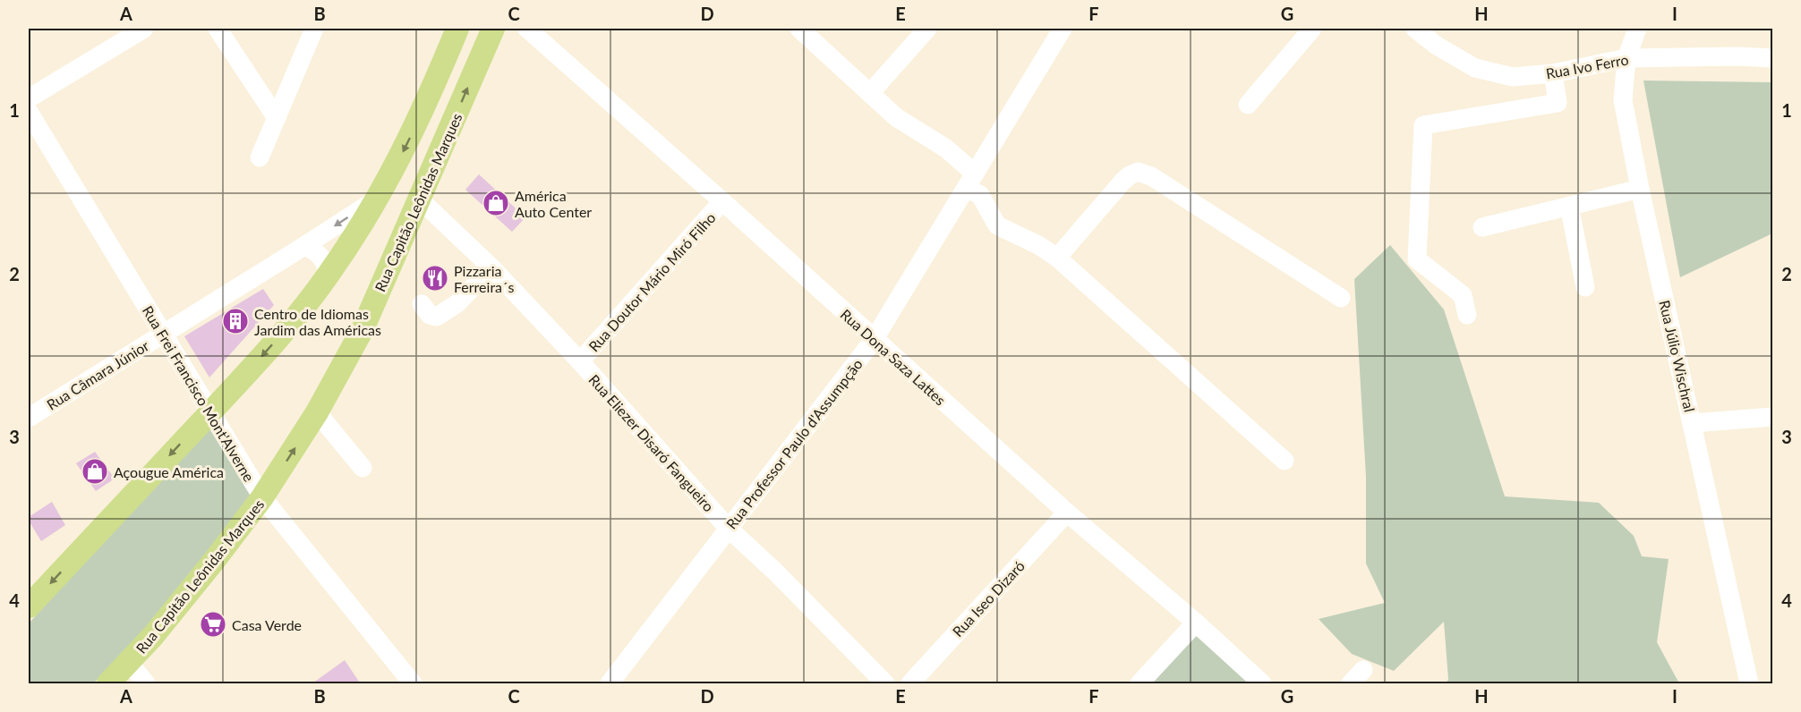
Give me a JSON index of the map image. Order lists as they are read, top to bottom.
{
  "streets": {
    "main road": ["Rua Capitão Leônidas Marques"],
    "street": [
      "Rua Ivo Ferro",
      "Rua Doutor Mário Miró Filho",
      "Rua Júlio Wischral",
      "Rua Dona Saza Lattes",
      "Rua Câmara Júnior",
      "Rua Frei Francisco Mont'Alverne",
      "Rua Eliezer Disaró Fangueiro",
      "Rua Professor Paulo d'Assumpção",
      "Rua Iseo Dizaró"
    ]
  },
  "crossings": [
    ["Rua Ivo Ferro", "Rua Júlio Wischral"],
    ["Rua Capitão Leônidas Marques", "Rua Frei Francisco Mont'Alverne"],
    ["Rua Capitão Leônidas Marques", "Rua Eliezer Disaró Fangueiro"],
    ["Rua Doutor Mário Miró Filho", "Rua Dona Saza Lattes"],
    ["Rua Doutor Mário Miró Filho", "Rua Eliezer Disaró Fangueiro"],
    ["Rua Dona Saza Lattes", "Rua Professor Paulo d'Assumpção"],
    ["Rua Dona Saza Lattes", "Rua Iseo Dizaró"],
    ["Rua Câmara Júnior", "Rua Frei Francisco Mont'Alverne"],
    ["Rua Eliezer Disaró Fangueiro", "Rua Professor Paulo d'Assumpção"]
  ],
  "places": {
    "shop": ["América Auto Center", "Açougue América"],
    "restaurant": ["Pizzaria Ferreira´s"],
    "building": ["Centro de Idiomas Jardim das Américas"],
    "supermarket": ["Casa Verde"]
  },
  "grid": {
    "columns": [
      "A",
      "B",
      "C",
      "D",
      "E",
      "F",
      "G",
      "H",
      "I"
    ],
    "rows": [
      "1",
      "2",
      "3",
      "4"
    ]
  }
}
